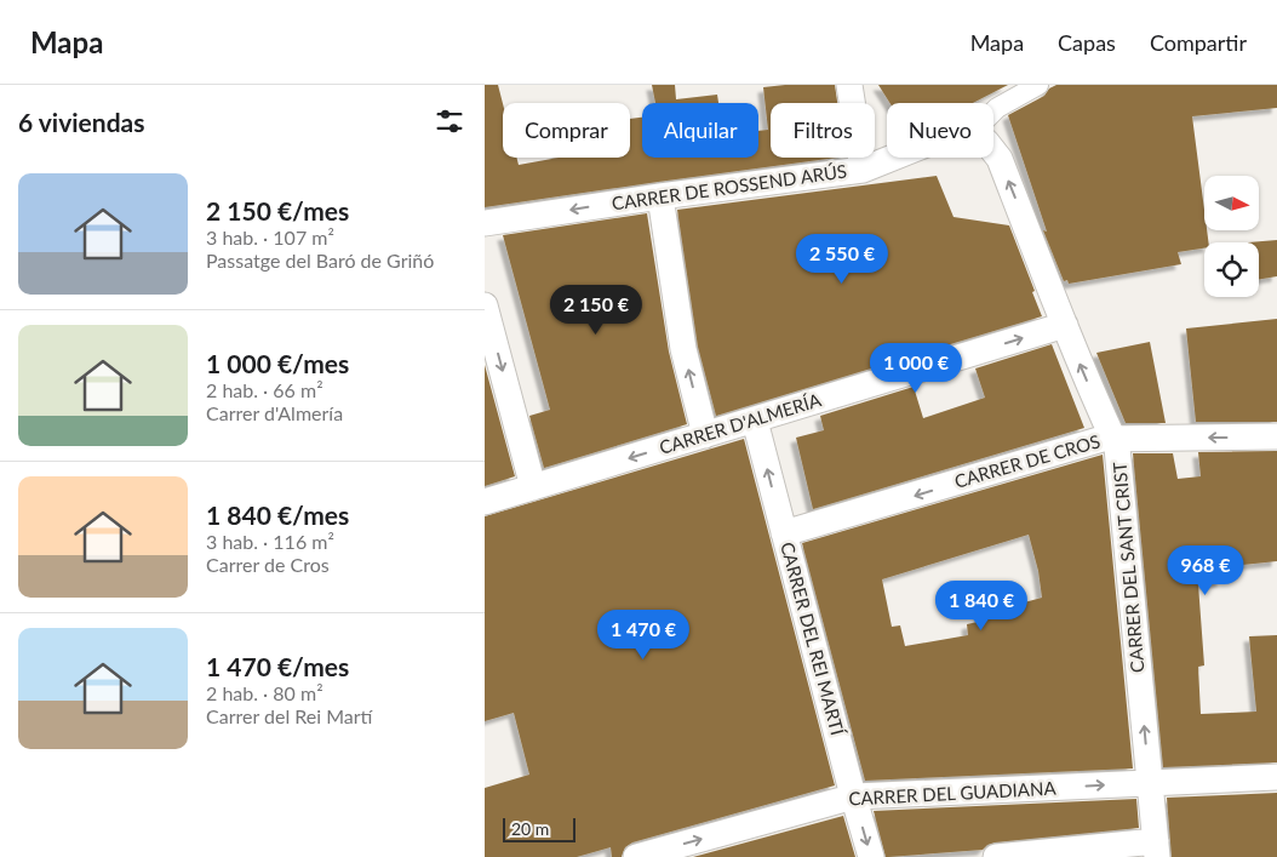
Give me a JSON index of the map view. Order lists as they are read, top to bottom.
{
  "streets": {
    "street": [
      "CARRER DE ROSSEND ARÚS",
      "CARRER D'ALMERÍA",
      "CARRER DE CROS",
      "CARRER DEL SANT CRIST",
      "CARRER DEL REI MARTÍ",
      "CARRER DEL GUADIANA"
    ]
  },
  "crossings": [
    ["CARRER D'ALMERÍA", "CARRER DEL SANT CRIST"],
    ["CARRER D'ALMERÍA", "CARRER DEL REI MARTÍ"],
    ["CARRER DE CROS", "CARRER DEL SANT CRIST"],
    ["CARRER DE CROS", "CARRER DEL REI MARTÍ"],
    ["CARRER DEL SANT CRIST", "CARRER DEL GUADIANA"],
    ["CARRER DEL REI MARTÍ", "CARRER DEL GUADIANA"]
  ],
  "one_way": ["CARRER DE ROSSEND ARÚS", "CARRER DE CROS", "CARRER DEL SANT CRIST"],
  "scale_bar": "20 m",
  "north": "right",
  "page": {
    "header": "Mapa",
    "nav": ["Mapa", "Capas", "Compartir"],
    "heading": "6 viviendas",
    "chip": [
      "Comprar",
      "Alquilar",
      "Filtros",
      "Nuevo"
    ],
    "list": [
      {
        "name": "2 150 €/mes",
        "note": "3 hab. · 107 m² · Passatge del Baró de Griñó"
      },
      {
        "name": "1 000 €/mes",
        "note": "2 hab. · 66 m² · Carrer d'Almería"
      },
      {
        "name": "1 840 €/mes",
        "note": "3 hab. · 116 m² · Carrer de Cros"
      },
      {
        "name": "1 470 €/mes",
        "note": "2 hab. · 80 m² · Carrer del Rei Martí"
      }
    ],
    "price": [
      "2 550 €",
      "2 150 €",
      "1 000 €",
      "968 €",
      "1 840 €",
      "1 470 €"
    ],
    "scale": "20 m"
  }
}
